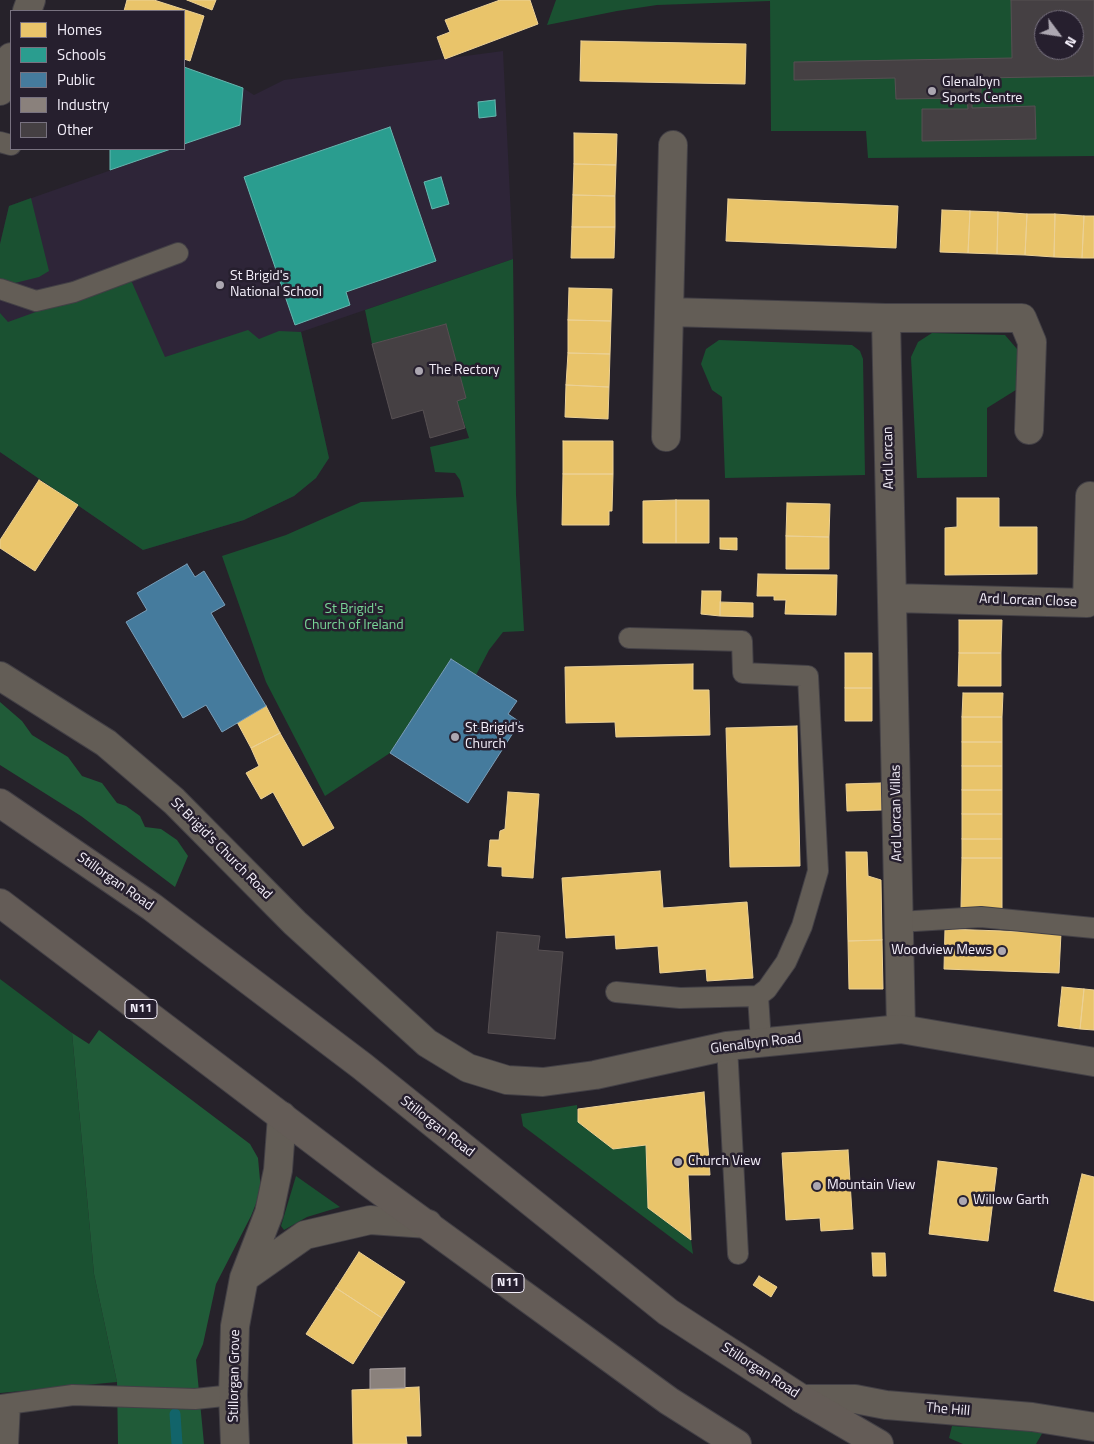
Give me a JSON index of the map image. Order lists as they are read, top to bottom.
{
  "streets": {
    "highway": ["Stillorgan Road", "N11"],
    "street": [
      "Ard Lorcan",
      "Ard Lorcan Close",
      "Ard Lorcan Villas",
      "St Brigid's Church Road",
      "Glenalbyn Road",
      "Stillorgan Grove",
      "The Hill"
    ]
  },
  "crossings": [
    ["Ard Lorcan", "Ard Lorcan Close"],
    ["Ard Lorcan", "Ard Lorcan Villas"],
    ["Ard Lorcan Close", "Ard Lorcan Villas"],
    ["Ard Lorcan Villas", "Glenalbyn Road"],
    ["St Brigid's Church Road", "Glenalbyn Road"],
    ["Stillorgan Road", "The Hill"],
    ["N11", "Stillorgan Grove"]
  ],
  "parks": ["St Brigid's Church of Ireland"],
  "places": [
    "Glenalbyn Sports Centre",
    "St Brigid's National School",
    "The Rectory",
    "St Brigid's Church",
    "Woodview Mews",
    "Church View",
    "Mountain View",
    "Willow Garth"
  ],
  "legend": [
    "Homes",
    "Schools",
    "Public",
    "Industry",
    "Other"
  ],
  "north": "bottom right"
}
